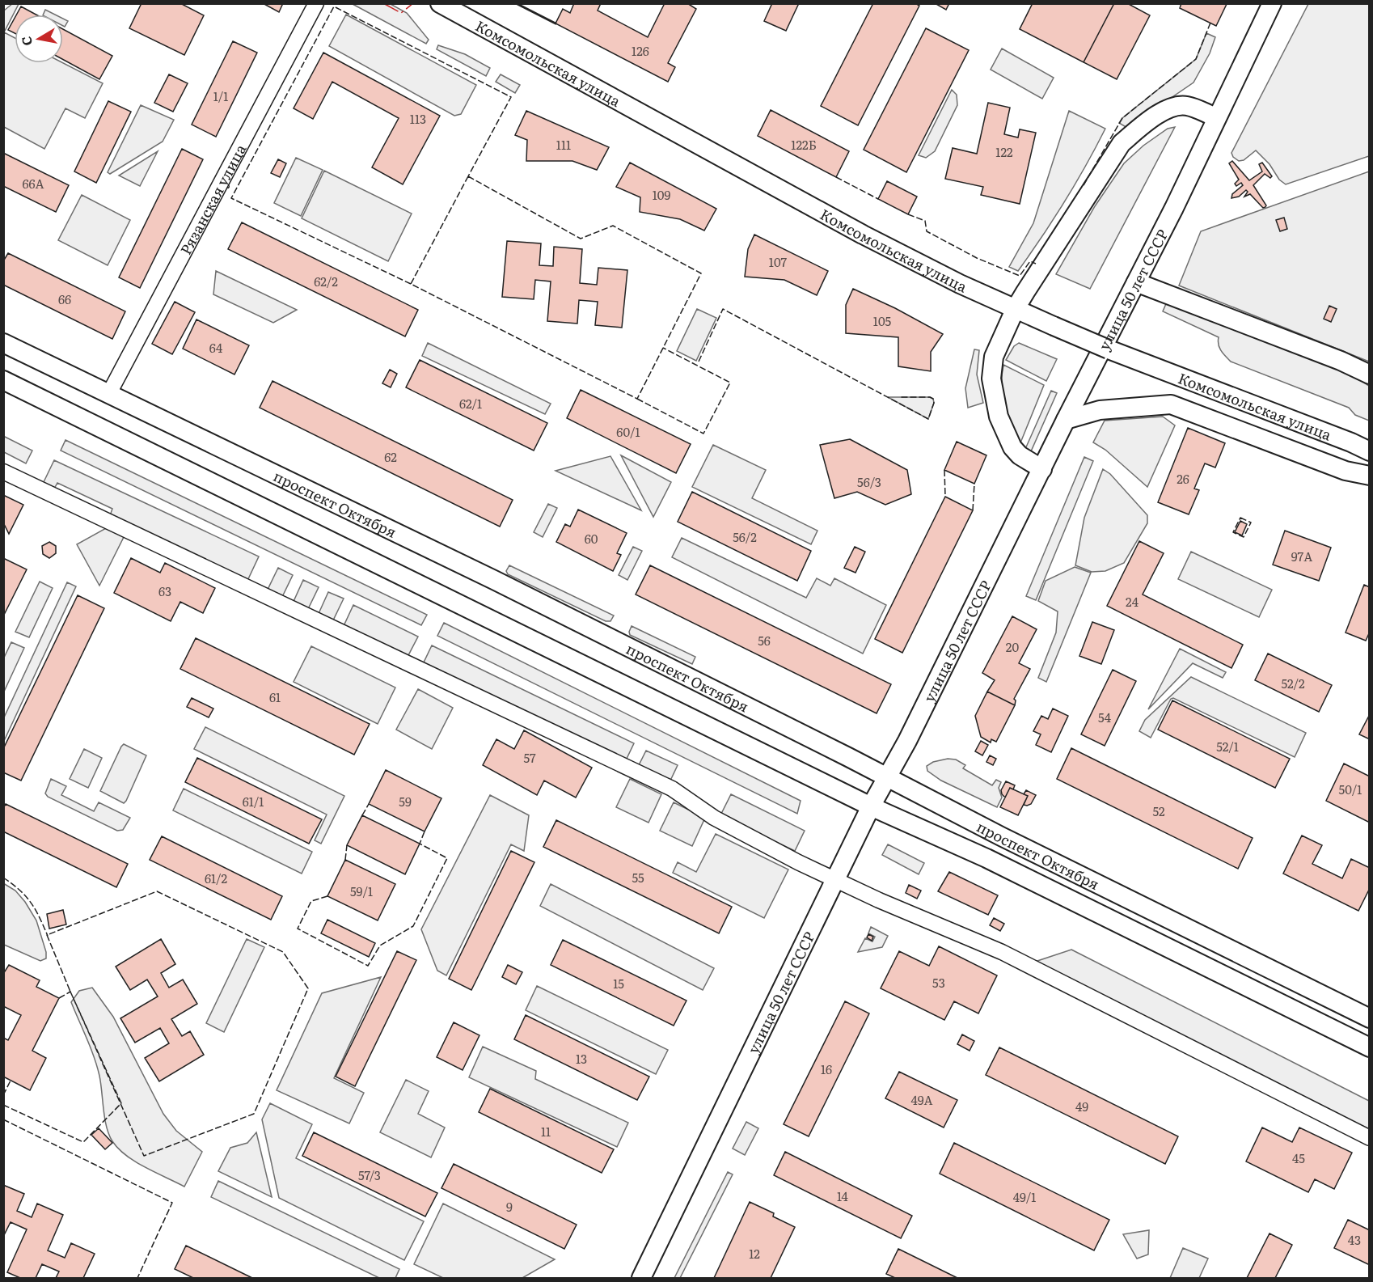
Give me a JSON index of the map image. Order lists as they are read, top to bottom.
{
  "streets": {
    "main road": ["Комсомольская улица", "улица 50 лет СССР", "проспект Октября"],
    "street": ["Рязанская улица"]
  },
  "crossings": [
    ["Рязанская улица", "проспект Октября"],
    ["улица 50 лет СССР", "проспект Октября"]
  ],
  "house_numbers": [
    "126",
    "1/1",
    "113",
    "111",
    "122Б",
    "122",
    "66А",
    "109",
    "107",
    "62/2",
    "66",
    "105",
    "64",
    "62/1",
    "60/1",
    "62",
    "26",
    "56/3",
    "56/2",
    "60",
    "97А",
    "63",
    "24",
    "56",
    "20",
    "52/2",
    "61",
    "54",
    "52/1",
    "57",
    "50/1",
    "61/1",
    "59",
    "52",
    "55",
    "61/2",
    "59/1",
    "53",
    "15",
    "13",
    "16",
    "49А",
    "49",
    "11",
    "45",
    "57/3",
    "14",
    "49/1",
    "9",
    "43",
    "12"
  ],
  "north": "left"
}
